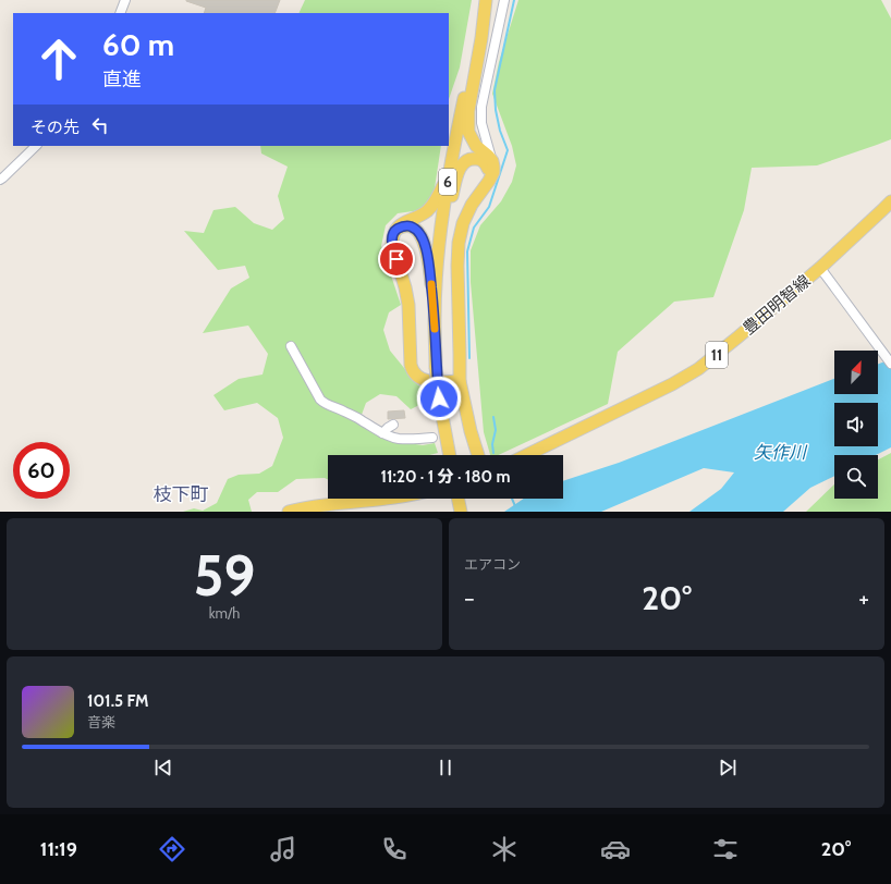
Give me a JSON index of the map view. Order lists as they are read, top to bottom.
{
  "streets": {
    "main road": ["6", "豊田明智線", "11"]
  },
  "districts": ["枝下町"],
  "water": ["矢作川"],
  "north": "top right",
  "page": {
    "turn": ["60 m", "直進"],
    "then": "その先",
    "limit": "60",
    "trip": "11:20 · 1 分 · 180 m",
    "tile": [
      ["59", "km/h"],
      "エアコン"
    ],
    "heat": ["−", "20°", "+"],
    "song": ["101.5 FM", "音楽"],
    "tabs": ["11:19", "20°"]
  }
}
